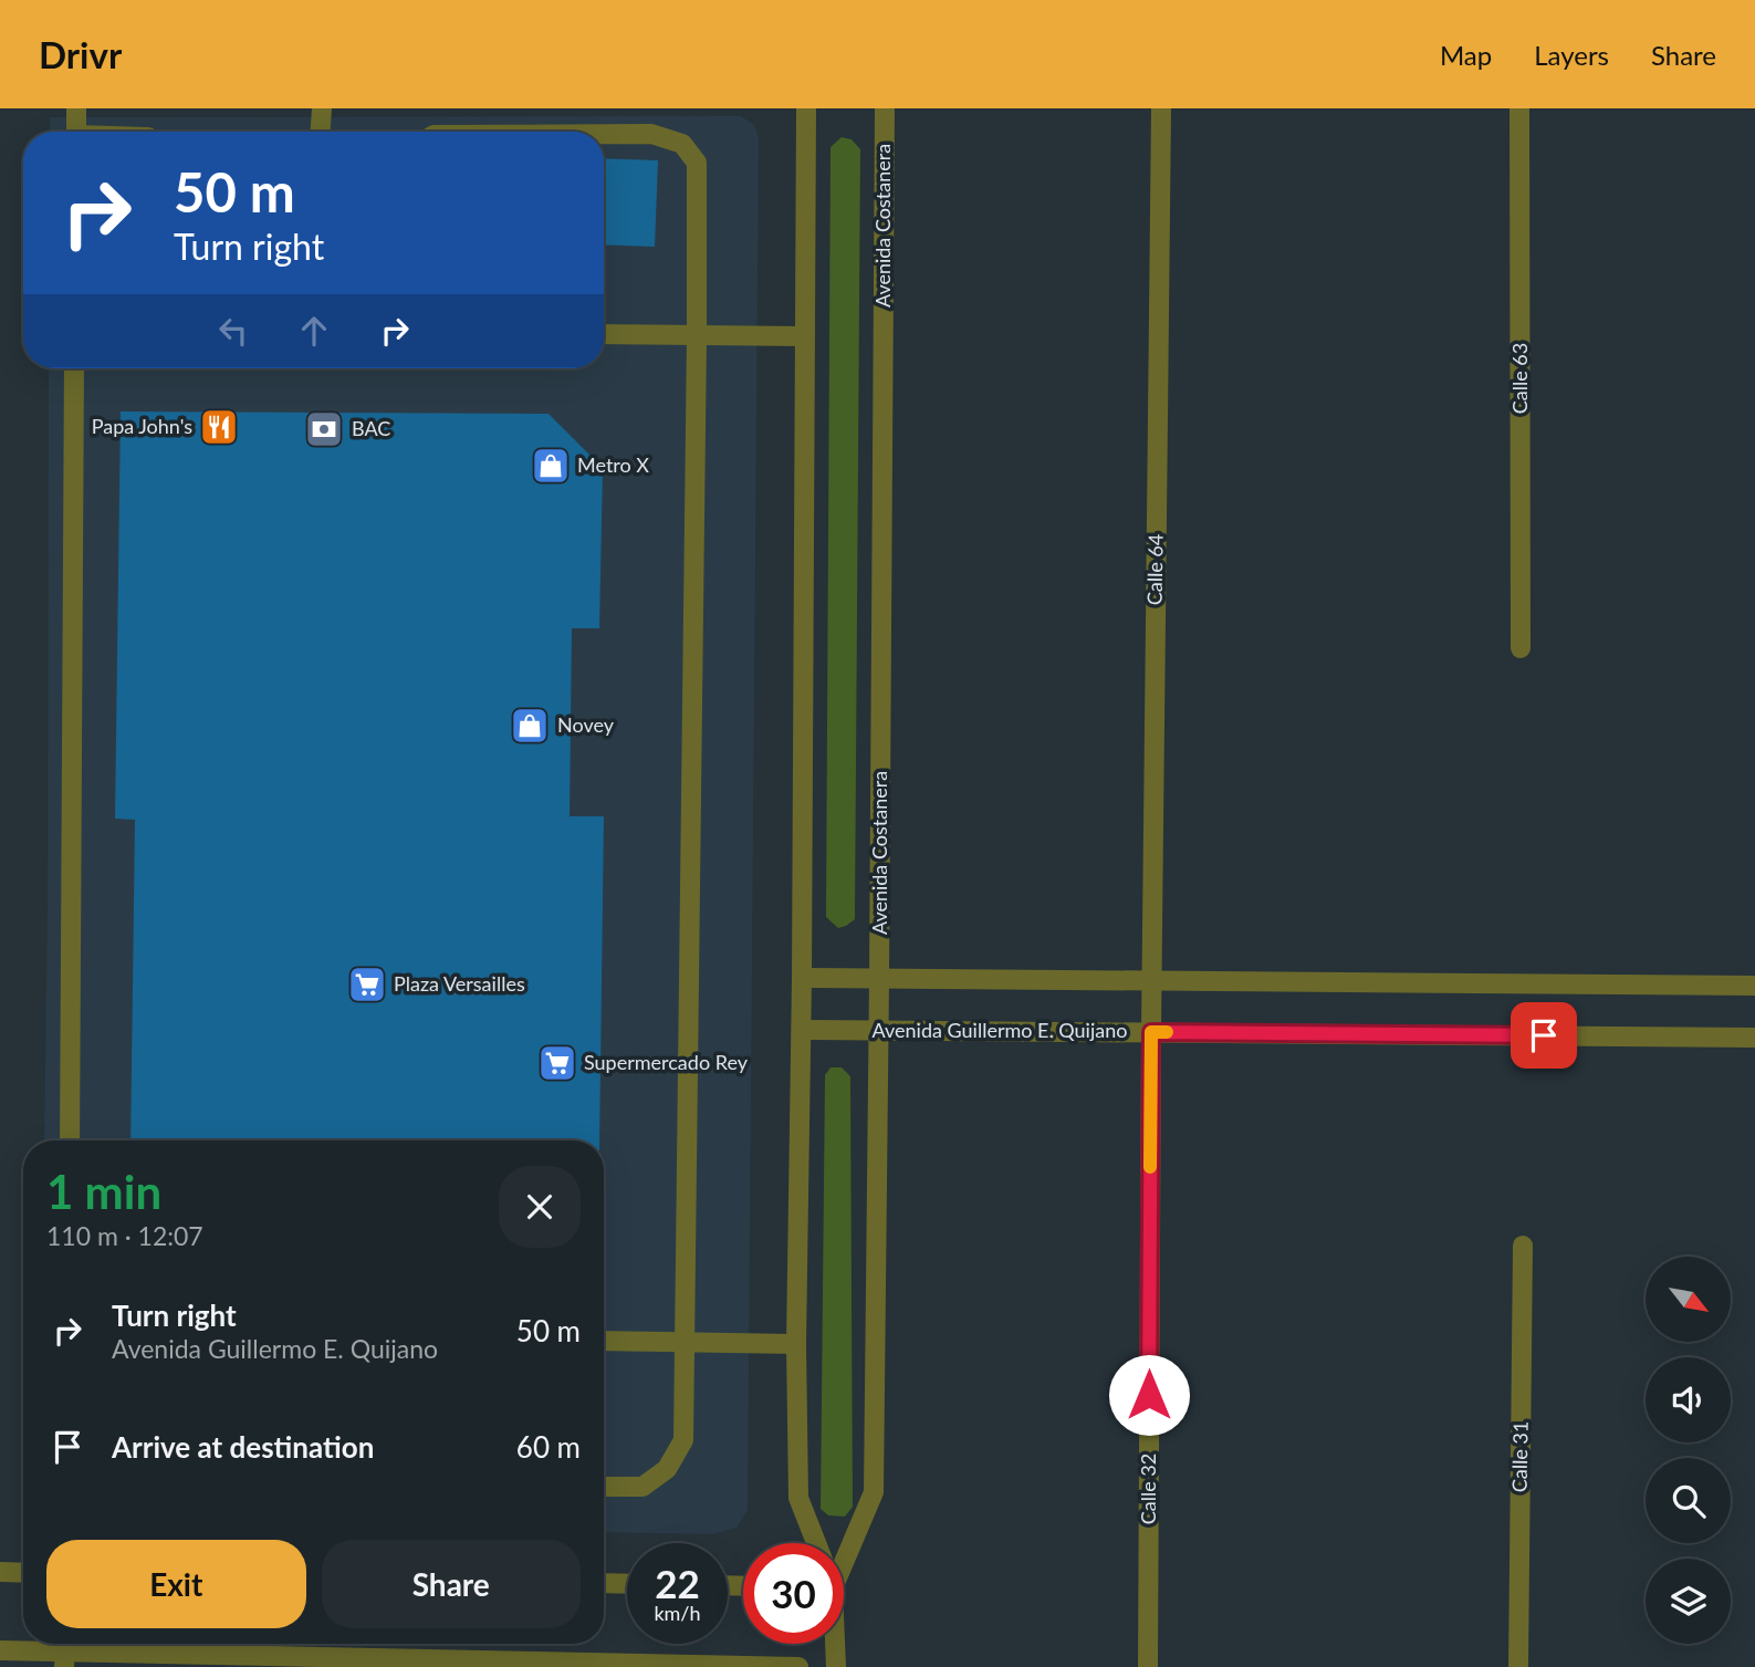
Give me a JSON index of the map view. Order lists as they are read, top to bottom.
{
  "streets": {
    "street": [
      "Avenida Costanera",
      "Calle 63",
      "Calle 64",
      "Avenida Guillermo E. Quijano",
      "Calle 31",
      "Calle 32"
    ]
  },
  "crossings": [
    ["Avenida Costanera", "Avenida Guillermo E. Quijano"],
    ["Calle 64", "Avenida Guillermo E. Quijano"],
    ["Calle 64", "Calle 32"],
    ["Avenida Guillermo E. Quijano", "Calle 32"]
  ],
  "places": {
    "restaurant": ["Papa John's"],
    "bank": ["BAC"],
    "shop": ["Metro X", "Novey"],
    "supermarket": ["Plaza Versailles", "Supermercado Rey"]
  },
  "north": "bottom right",
  "page": {
    "header": "Drivr",
    "nav": ["Map", "Layers", "Share"],
    "turn": ["50 m", "Turn right"],
    "heading": ["1 min", "110 m · 12:07"],
    "list": [
      {
        "name": "Turn right",
        "note": "Avenida Guillermo E. Quijano",
        "value": "50 m"
      },
      {
        "name": "Arrive at destination",
        "value": "60 m"
      }
    ],
    "buttons": ["Exit", "Share"],
    "speed": "22 km/h",
    "limit": "30"
  }
}
